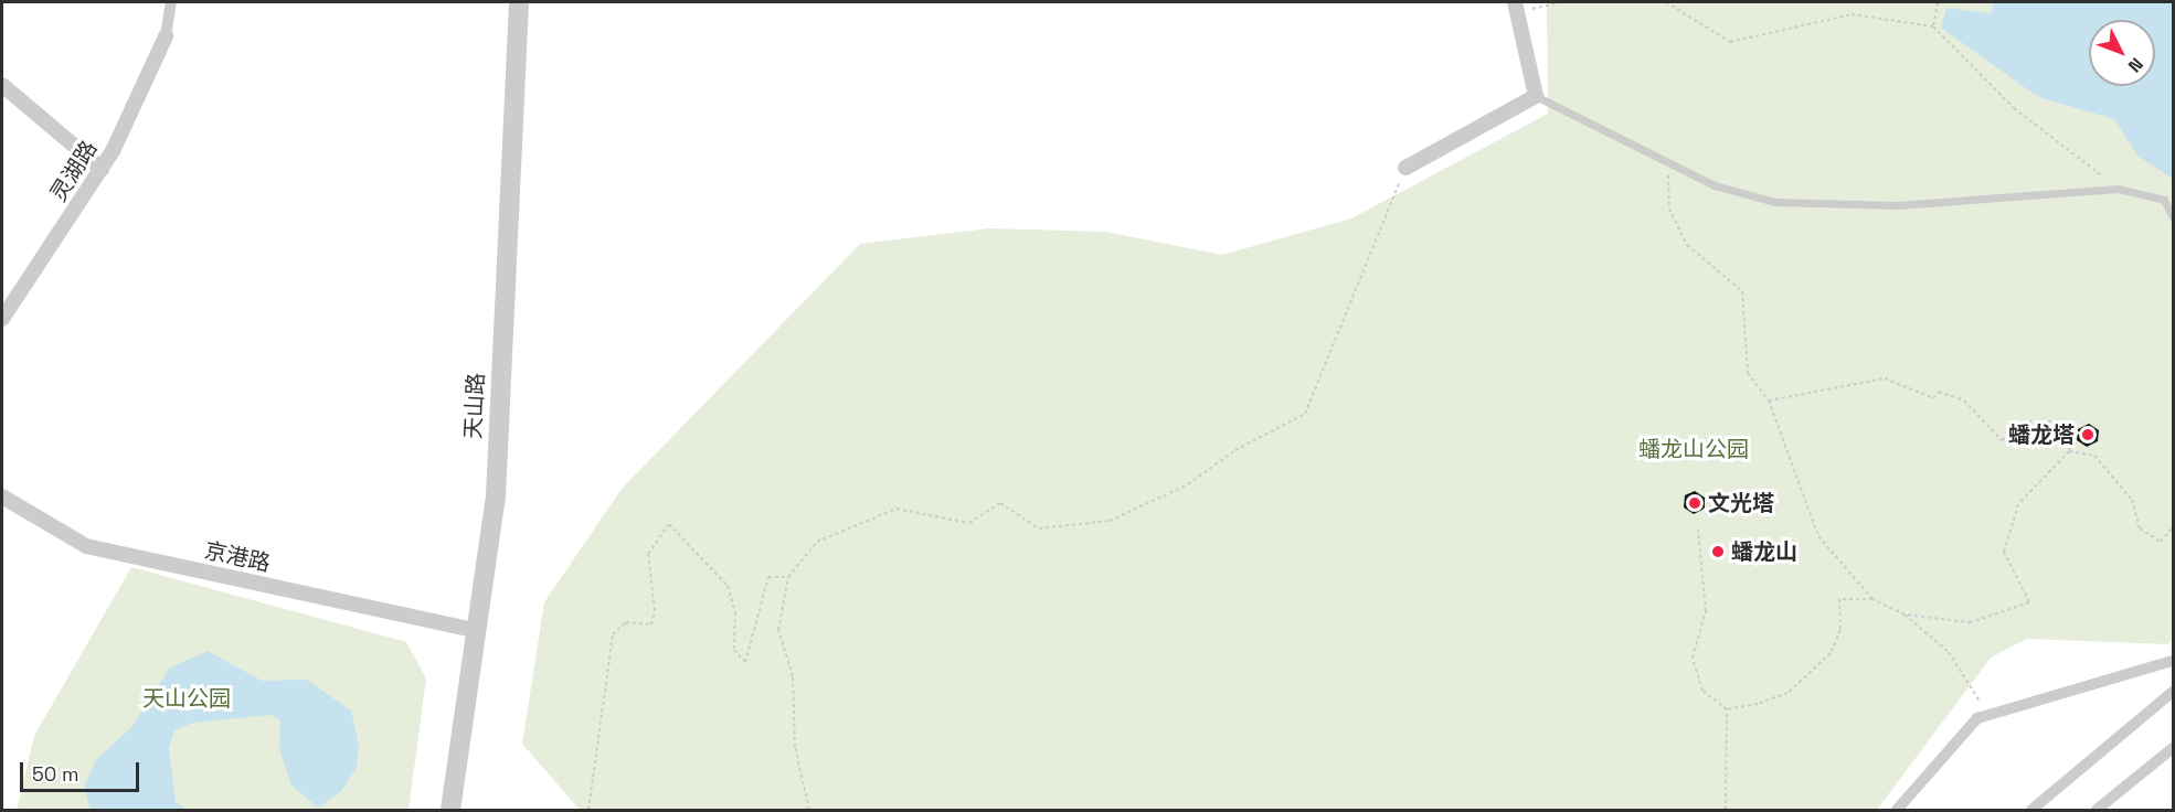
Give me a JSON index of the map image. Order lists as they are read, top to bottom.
{
  "streets": {
    "street": ["灵湖路", "天山路", "京港路"]
  },
  "crossings": [
    ["天山路", "京港路"]
  ],
  "parks": ["蟠龙山公园", "天山公园"],
  "places": ["蟠龙塔", "文光塔", "蟠龙山"],
  "scale_bar": "50 m",
  "north": "bottom right"
}
